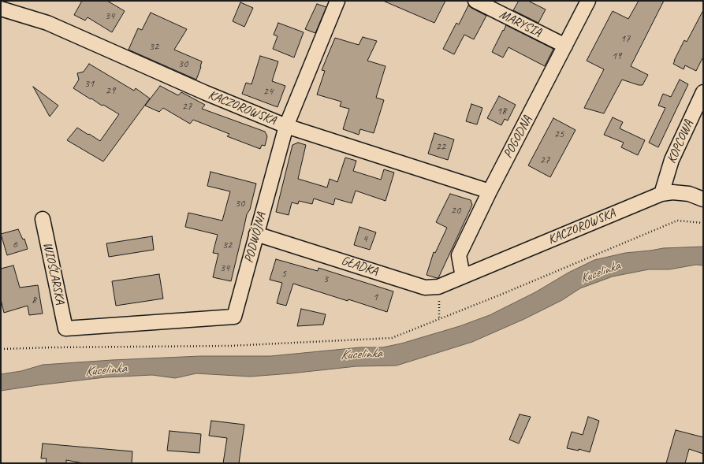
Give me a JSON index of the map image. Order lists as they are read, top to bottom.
{
  "streets": {
    "street": [
      "MARYSIA",
      "KACZOROWSKA",
      "POGODNA",
      "KOPCOWA",
      "PODWÓJNA",
      "GŁADKA",
      "WIOŚLARSKA"
    ]
  },
  "crossings": [
    ["MARYSIA", "POGODNA"],
    ["KACZOROWSKA", "POGODNA"],
    ["KACZOROWSKA", "KOPCOWA"],
    ["KACZOROWSKA", "PODWÓJNA"],
    ["KACZOROWSKA", "GŁADKA"],
    ["POGODNA", "GŁADKA"],
    ["PODWÓJNA", "GŁADKA"],
    ["PODWÓJNA", "WIOŚLARSKA"]
  ],
  "water": ["Kucelinka"],
  "house_numbers": [
    "34",
    "17",
    "32",
    "19",
    "30",
    "31",
    "29",
    "24",
    "27",
    "18",
    "25",
    "22",
    "27",
    "30",
    "20",
    "4",
    "6",
    "32",
    "34",
    "5",
    "3",
    "1",
    "8"
  ]
}
